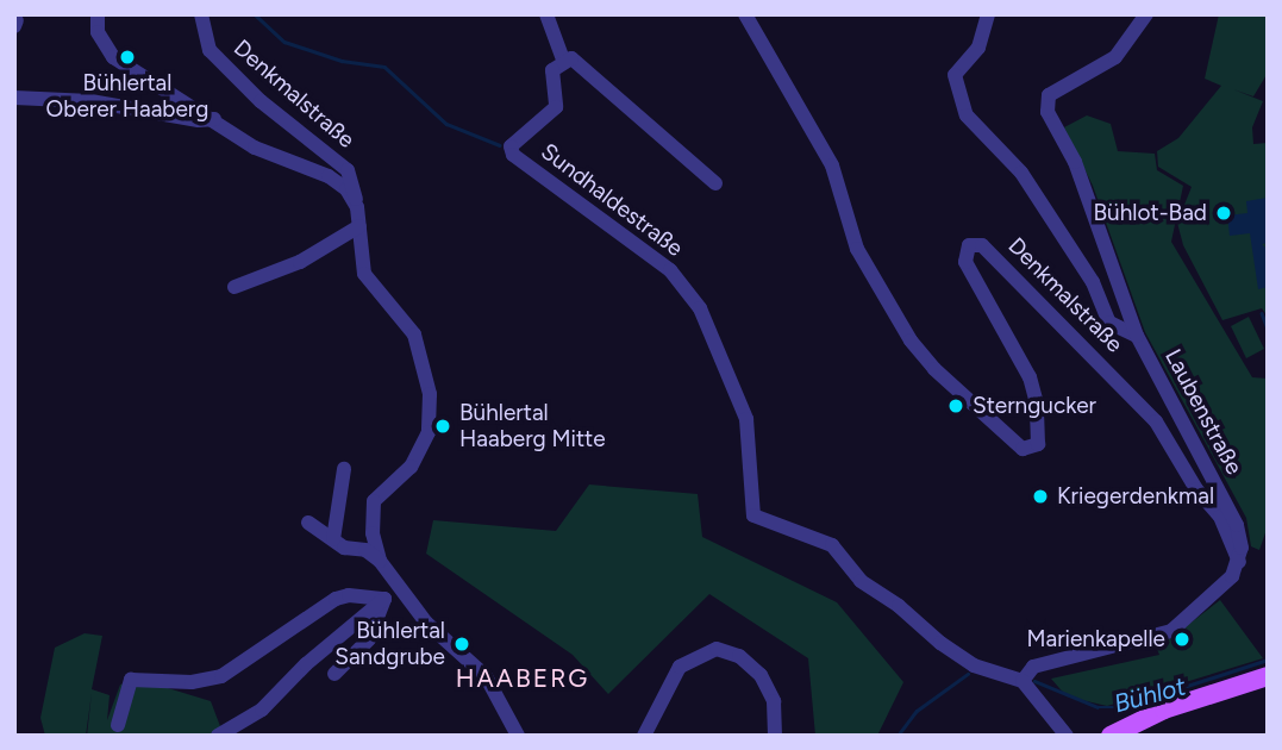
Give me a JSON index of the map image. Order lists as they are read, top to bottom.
{
  "streets": {
    "street": ["Denkmalstraße", "Sundhaldestraße", "Laubenstraße"]
  },
  "crossings": [
    ["Denkmalstraße", "Laubenstraße"]
  ],
  "districts": ["HAABERG"],
  "water": ["Bühlot"],
  "places": [
    "Bühlertal Oberer Haaberg",
    "Bühlot-Bad",
    "Sterngucker",
    "Bühlertal Haaberg Mitte",
    "Kriegerdenkmal",
    "Marienkapelle",
    "Bühlertal Sandgrube"
  ]
}
